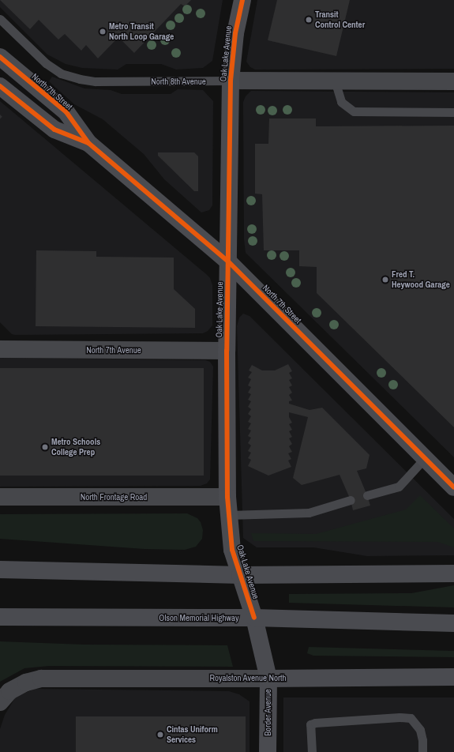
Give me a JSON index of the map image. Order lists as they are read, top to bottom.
{
  "streets": {
    "main road": [
      "Oak Lake Avenue",
      "North 7th Street",
      "Olson Memorial Highway",
      "Royalston Avenue North",
      "Border Avenue"
    ],
    "street": ["North 8th Avenue", "North 7th Avenue", "North Frontage Road"]
  },
  "crossings": [
    ["Oak Lake Avenue", "North 8th Avenue"],
    ["Oak Lake Avenue", "North 7th Street"],
    ["Oak Lake Avenue", "North 7th Avenue"],
    ["Oak Lake Avenue", "North Frontage Road"],
    ["Oak Lake Avenue", "Olson Memorial Highway"],
    ["Oak Lake Avenue", "Border Avenue"],
    ["Olson Memorial Highway", "Border Avenue"],
    ["Royalston Avenue North", "Border Avenue"]
  ],
  "places": [
    "Transit Control Center",
    "Metro Transit North Loop Garage",
    "Fred T. Heywood Garage",
    "Metro Schools College Prep",
    "Cintas Uniform Services"
  ]
}
